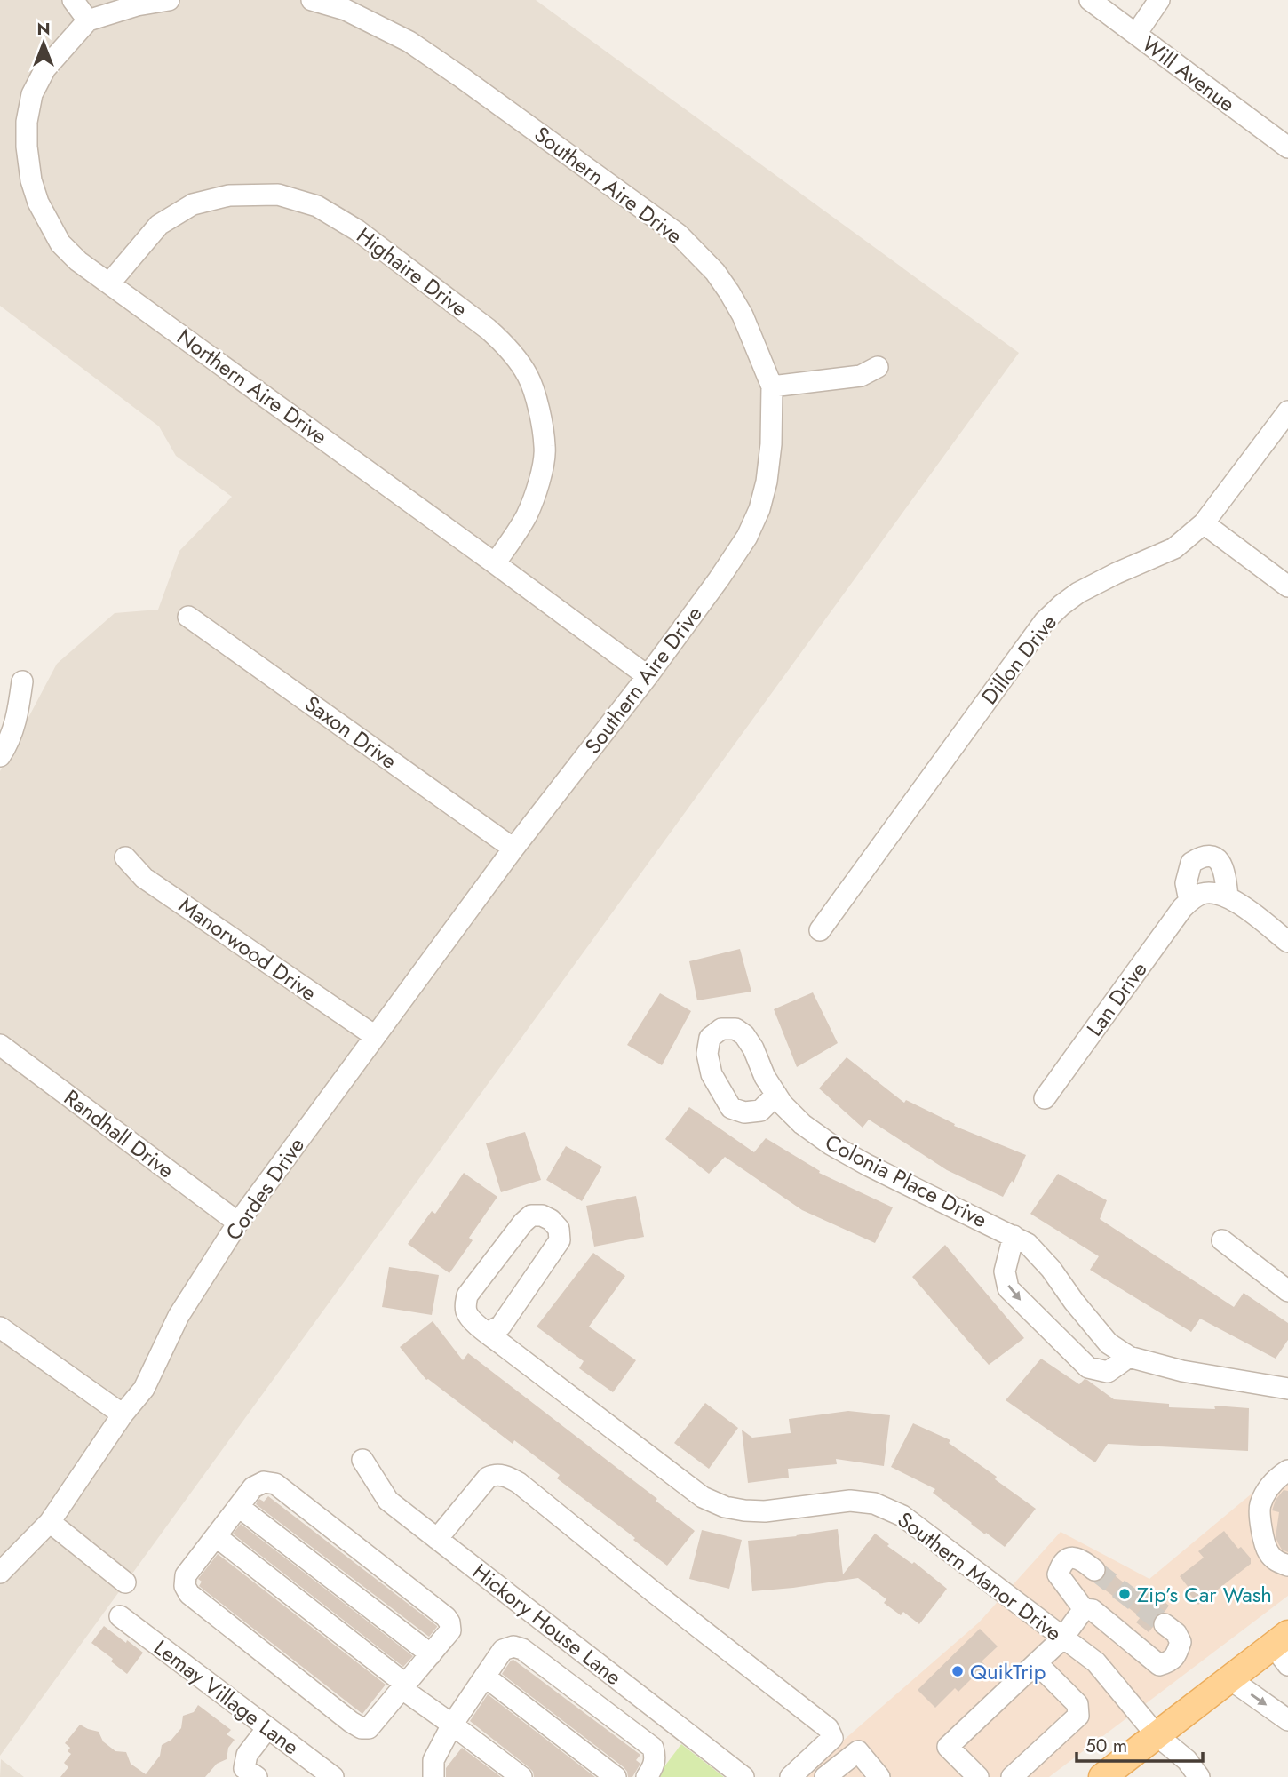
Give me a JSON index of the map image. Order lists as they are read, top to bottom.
{
  "streets": {
    "street": [
      "Will Avenue",
      "Southern Aire Drive",
      "Highaire Drive",
      "Northern Aire Drive",
      "Dillon Drive",
      "Saxon Drive",
      "Manorwood Drive",
      "Lan Drive",
      "Randhall Drive",
      "Colonia Place Drive",
      "Cordes Drive",
      "Southern Manor Drive",
      "Hickory House Lane",
      "Lemay Village Lane"
    ]
  },
  "crossings": [
    ["Southern Aire Drive", "Northern Aire Drive"],
    ["Southern Aire Drive", "Cordes Drive"],
    ["Highaire Drive", "Northern Aire Drive"],
    ["Saxon Drive", "Cordes Drive"],
    ["Manorwood Drive", "Cordes Drive"],
    ["Randhall Drive", "Cordes Drive"]
  ],
  "places": ["Zip’s Car Wash", "QuikTrip"],
  "scale_bar": "50 m",
  "north": "top"
}
